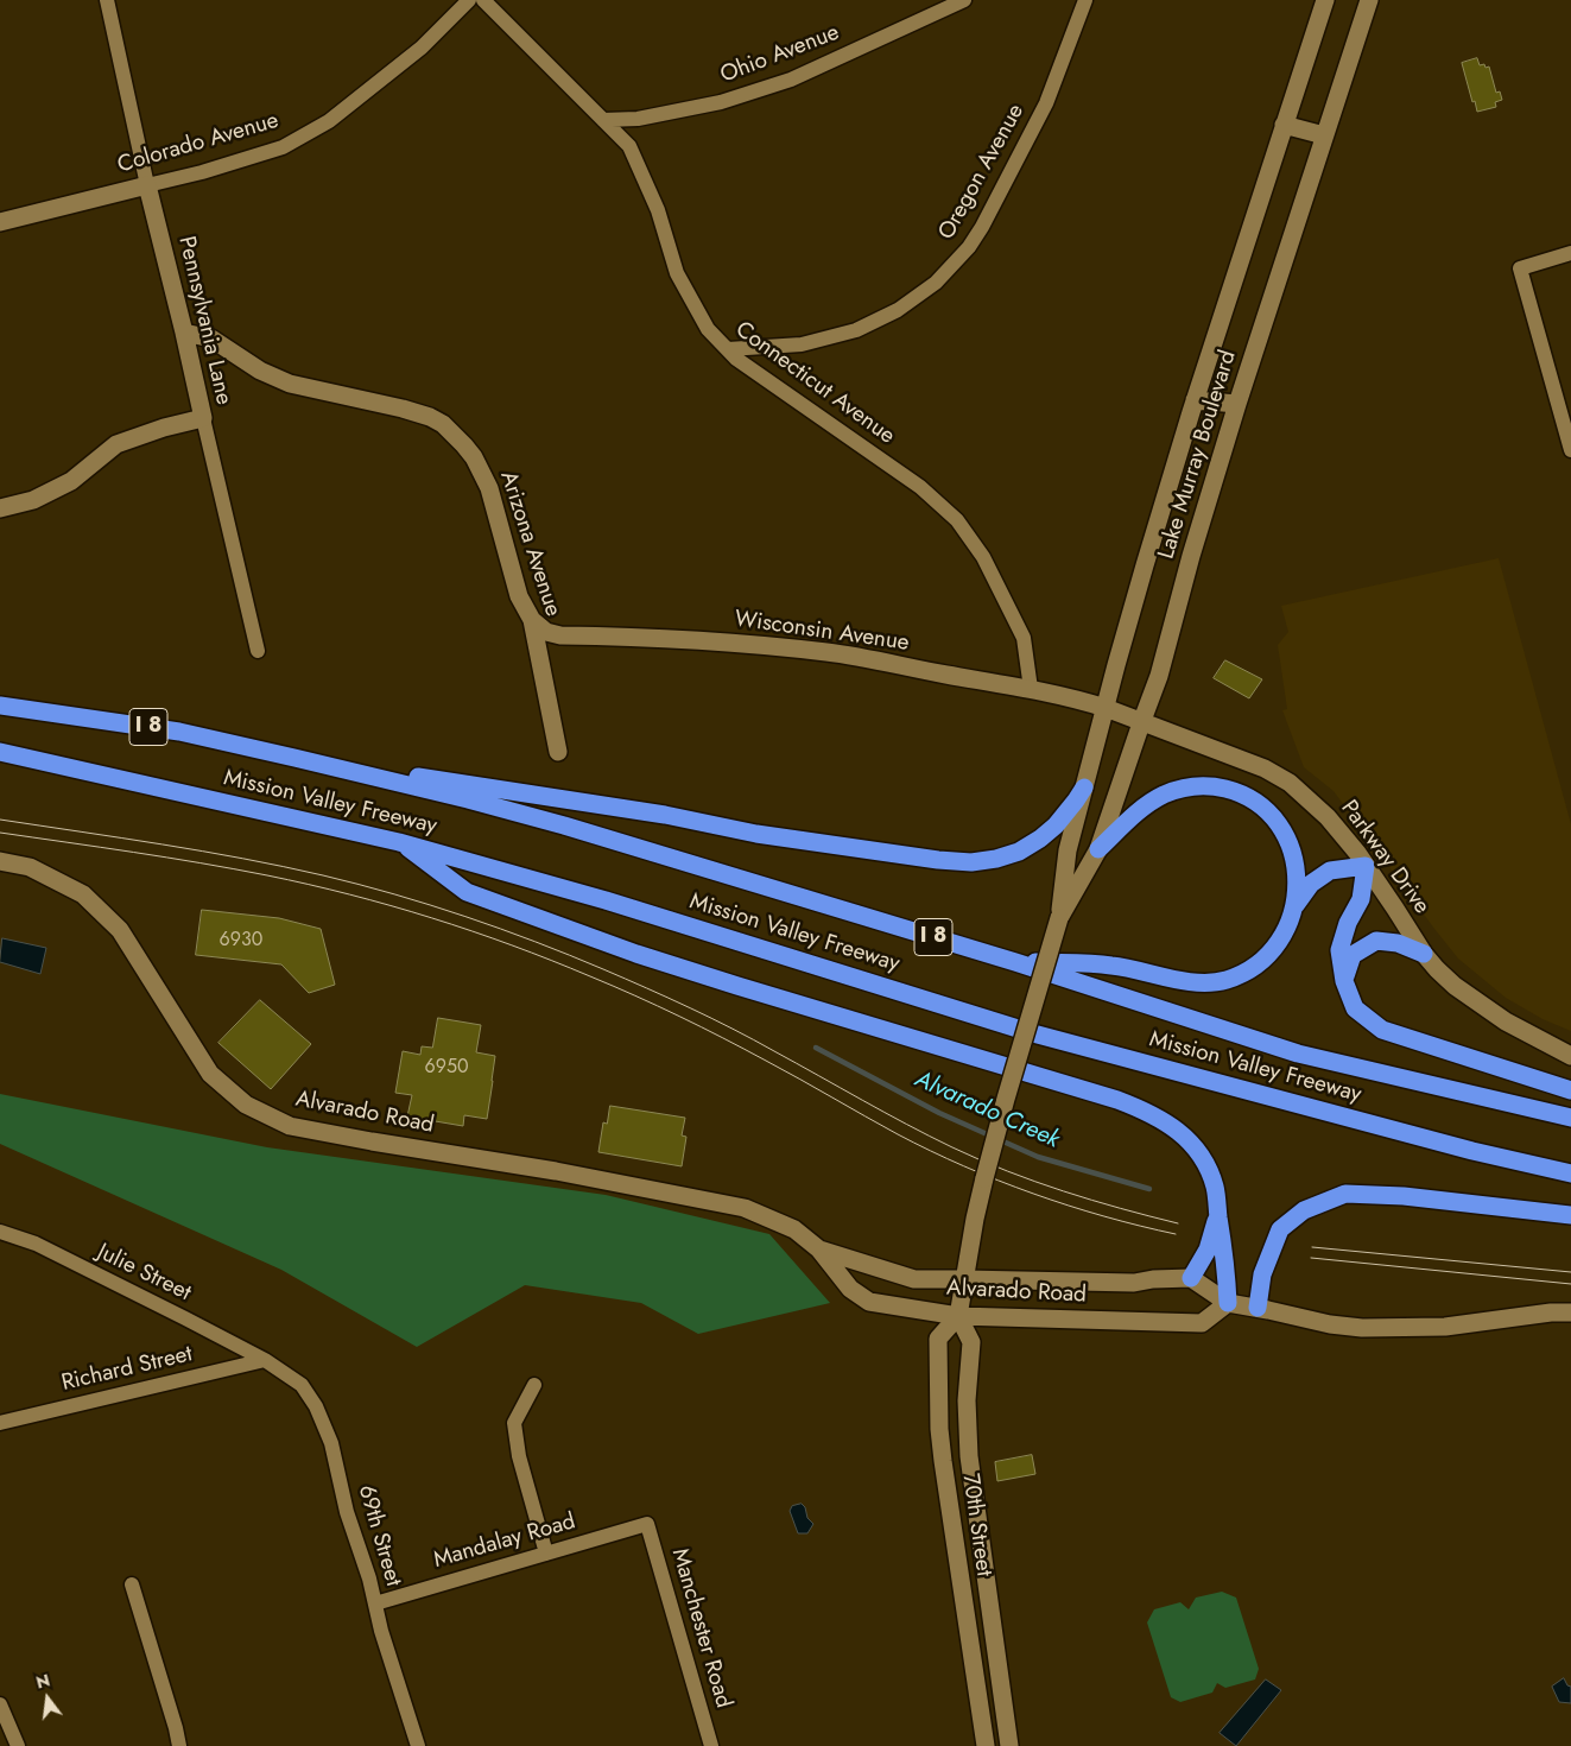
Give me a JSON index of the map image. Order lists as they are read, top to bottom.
{
  "streets": {
    "highway": ["I 8", "Mission Valley Freeway"],
    "main road": [
      "Colorado Avenue",
      "Pennsylvania Lane",
      "Lake Murray Boulevard",
      "Arizona Avenue",
      "Wisconsin Avenue",
      "Parkway Drive",
      "Alvarado Road",
      "70th Street"
    ],
    "street": [
      "Ohio Avenue",
      "Oregon Avenue",
      "Connecticut Avenue",
      "Julie Street",
      "Richard Street",
      "69th Street",
      "Mandalay Road",
      "Manchester Road"
    ]
  },
  "crossings": [
    ["Ohio Avenue", "Connecticut Avenue"],
    ["Colorado Avenue", "Pennsylvania Lane"],
    ["Oregon Avenue", "Connecticut Avenue"],
    ["Pennsylvania Lane", "Arizona Avenue"],
    ["Connecticut Avenue", "Wisconsin Avenue"],
    ["Lake Murray Boulevard", "Wisconsin Avenue"],
    ["Lake Murray Boulevard", "Parkway Drive"],
    ["Lake Murray Boulevard", "Alvarado Road"],
    ["Arizona Avenue", "Wisconsin Avenue"],
    ["Wisconsin Avenue", "Parkway Drive"],
    ["Alvarado Road", "70th Street"],
    ["Julie Street", "Richard Street"],
    ["Julie Street", "69th Street"],
    ["Richard Street", "69th Street"],
    ["69th Street", "Mandalay Road"],
    ["Mandalay Road", "Manchester Road"]
  ],
  "water": ["Alvarado Creek"],
  "house_numbers": ["6930", "6950"],
  "north": "top"
}
